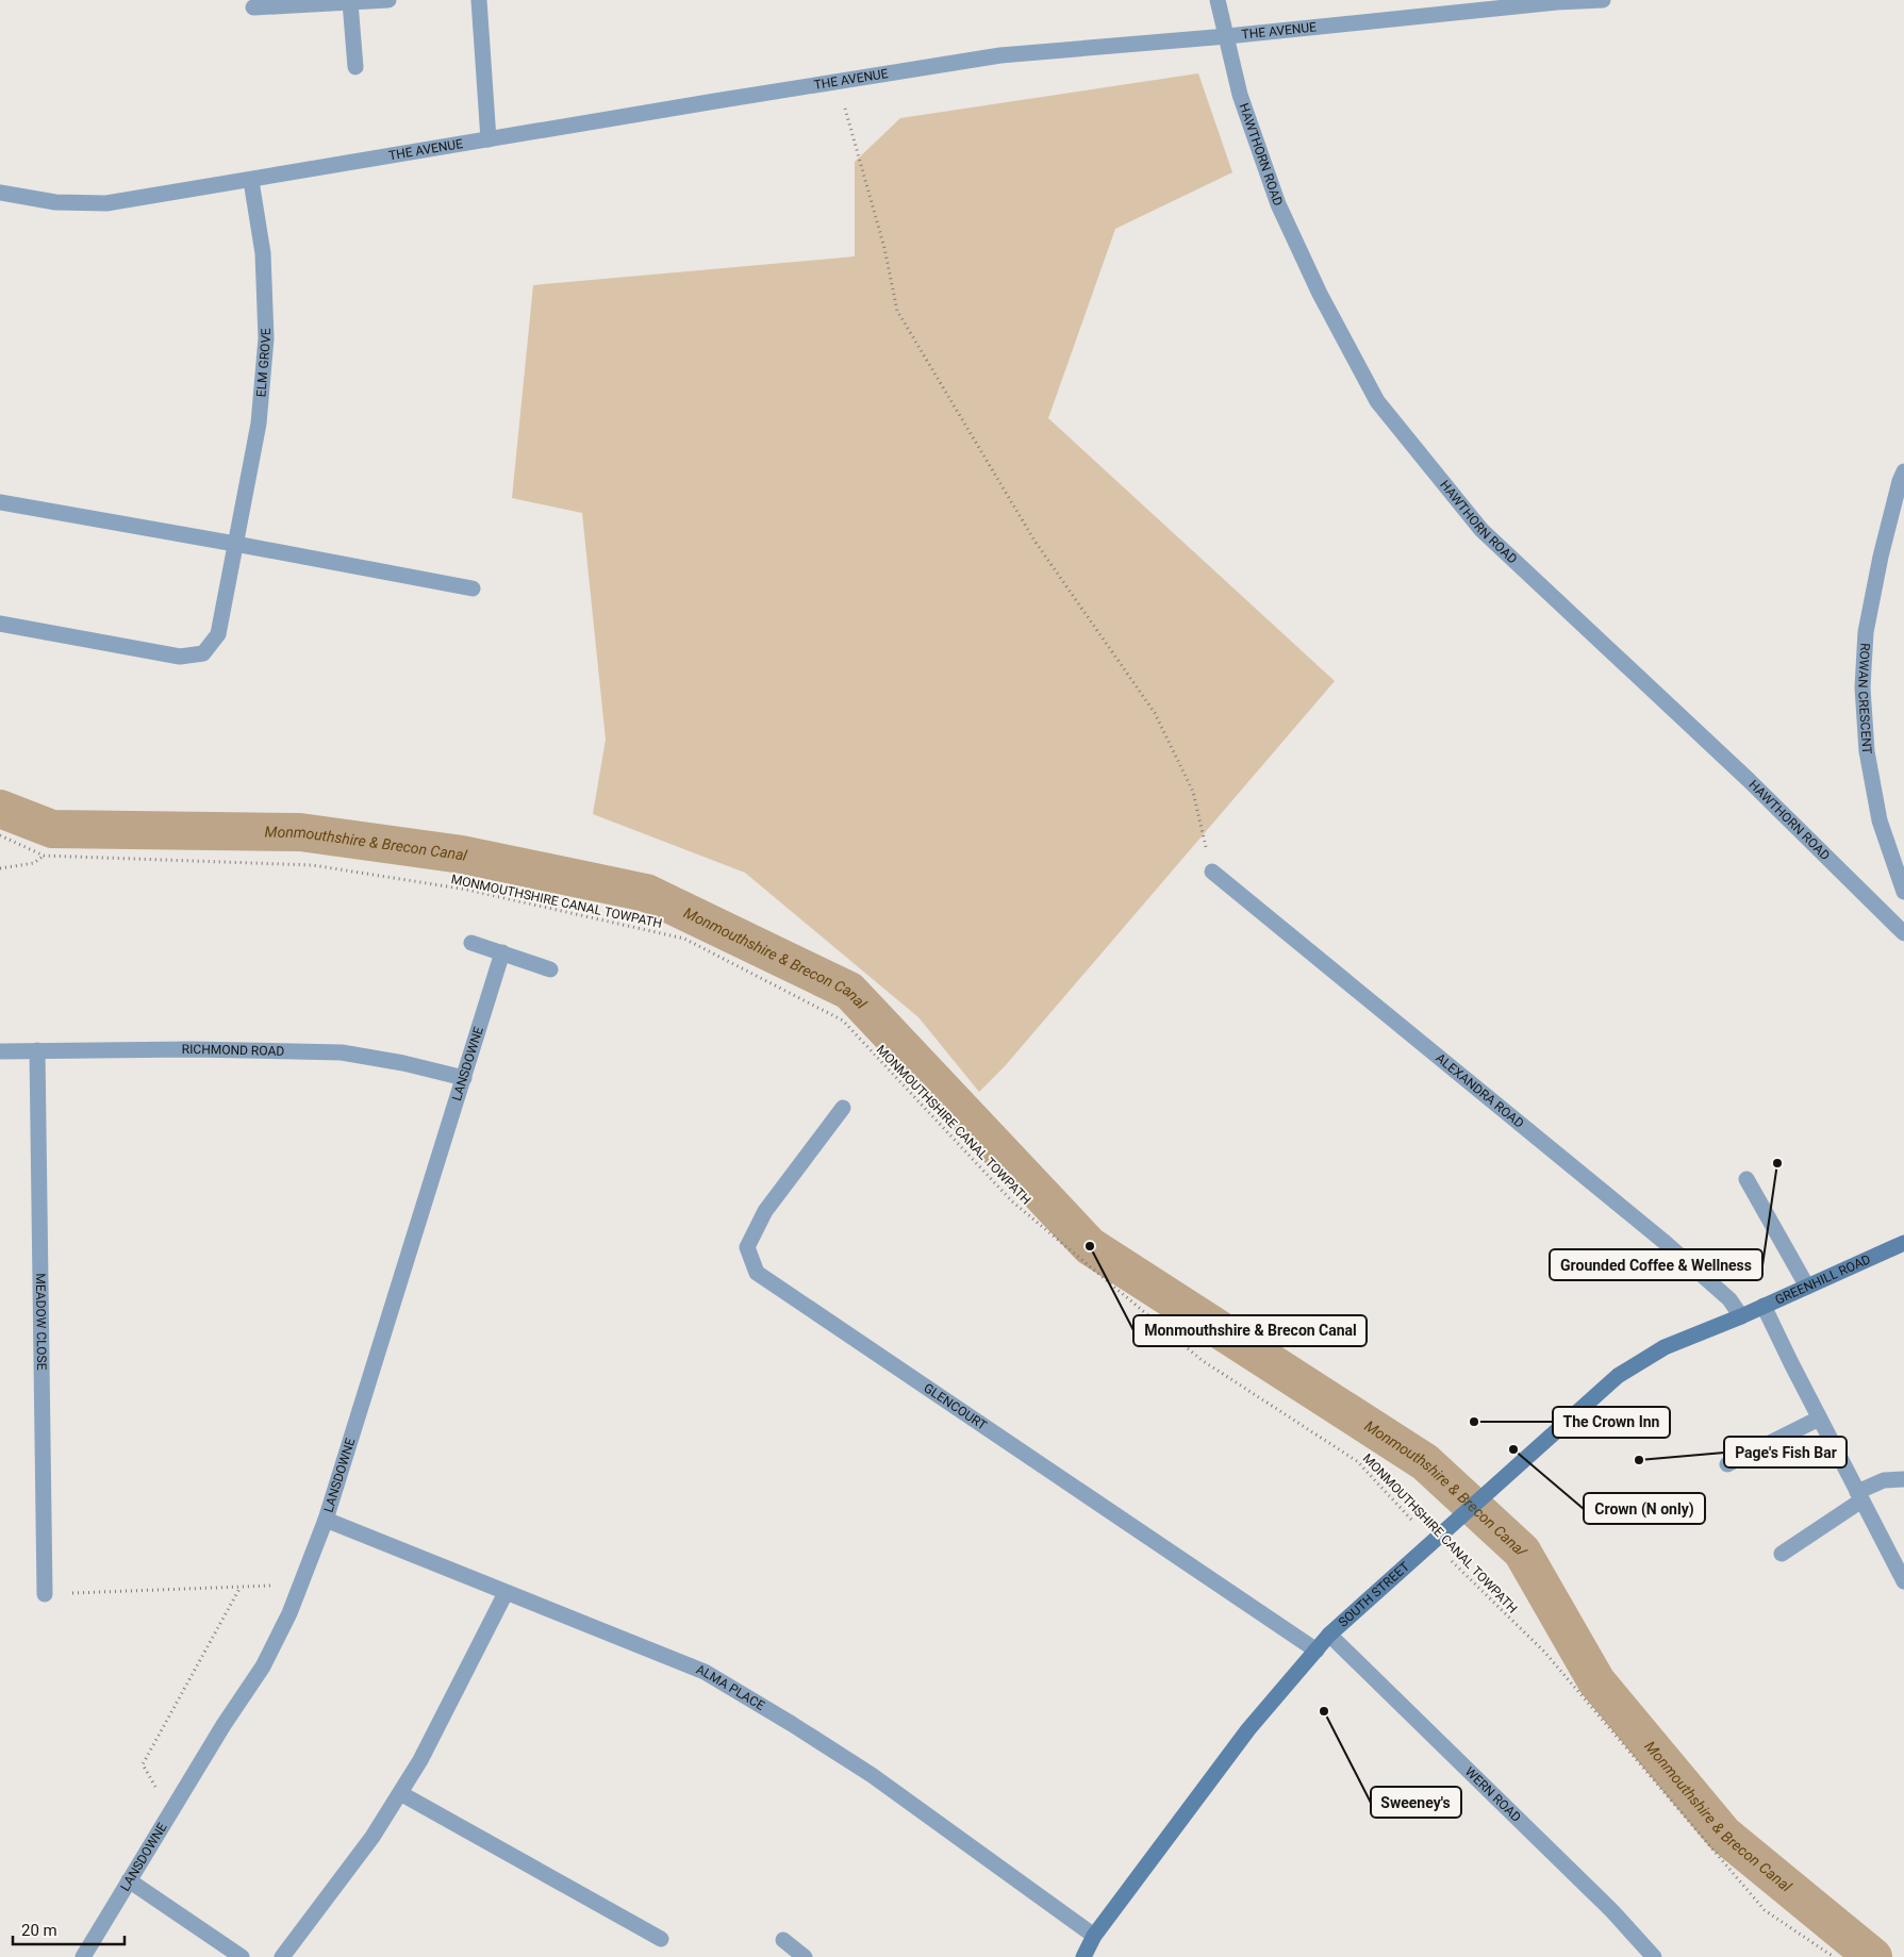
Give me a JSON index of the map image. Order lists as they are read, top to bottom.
{
  "streets": {
    "street": [
      "THE AVENUE",
      "HAWTHORN ROAD",
      "ELM GROVE",
      "ROWAN CRESCENT",
      "RICHMOND ROAD",
      "LANSDOWNE",
      "ALEXANDRA ROAD",
      "GREENHILL ROAD",
      "MEADOW CLOSE",
      "GLENCOURT",
      "SOUTH STREET",
      "ALMA PLACE",
      "WERN ROAD"
    ],
    "path": ["MONMOUTHSHIRE CANAL TOWPATH"]
  },
  "crossings": [
    ["THE AVENUE", "HAWTHORN ROAD"],
    ["THE AVENUE", "ELM GROVE"],
    ["MONMOUTHSHIRE CANAL TOWPATH", "SOUTH STREET"],
    ["RICHMOND ROAD", "LANSDOWNE"],
    ["RICHMOND ROAD", "MEADOW CLOSE"],
    ["LANSDOWNE", "ALMA PLACE"],
    ["ALEXANDRA ROAD", "GREENHILL ROAD"],
    ["ALEXANDRA ROAD", "SOUTH STREET"],
    ["GREENHILL ROAD", "SOUTH STREET"],
    ["GLENCOURT", "SOUTH STREET"],
    ["SOUTH STREET", "ALMA PLACE"],
    ["SOUTH STREET", "WERN ROAD"]
  ],
  "water": ["Monmouthshire & Brecon Canal"],
  "places": [
    "Grounded Coffee & Wellness",
    "Monmouthshire & Brecon Canal",
    "The Crown Inn",
    "Crown (N only)",
    "Page's Fish Bar",
    "Sweeney's"
  ],
  "scale_bar": "20 m"
}
